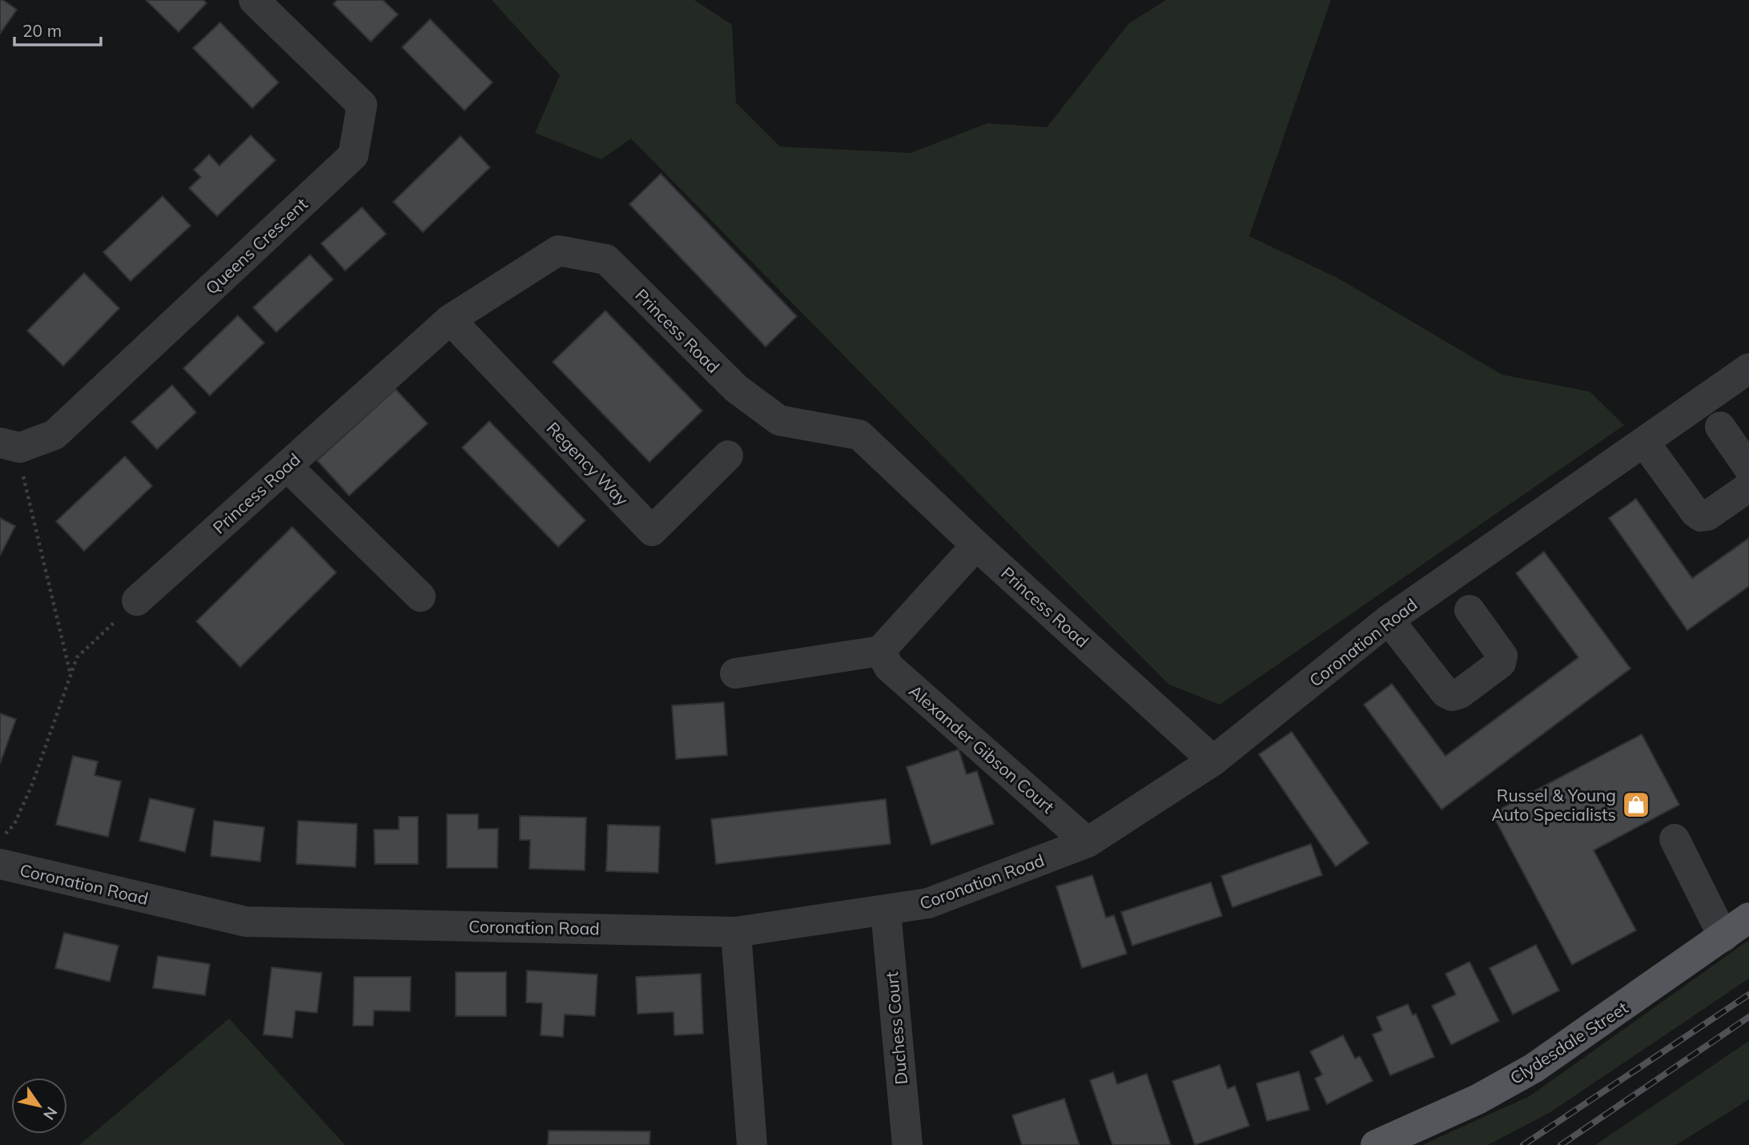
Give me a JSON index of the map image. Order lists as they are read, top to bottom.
{
  "streets": {
    "main road": ["Clydesdale Street"],
    "street": [
      "Queens Crescent",
      "Princess Road",
      "Regency Way",
      "Coronation Road",
      "Alexander Gibson Court",
      "Duchess Court"
    ]
  },
  "crossings": [
    ["Princess Road", "Regency Way"],
    ["Princess Road", "Coronation Road"],
    ["Coronation Road", "Alexander Gibson Court"],
    ["Coronation Road", "Duchess Court"]
  ],
  "places": {
    "shop": ["Russel & Young Auto Specialists"]
  },
  "scale_bar": "20 m",
  "north": "bottom right"
}
